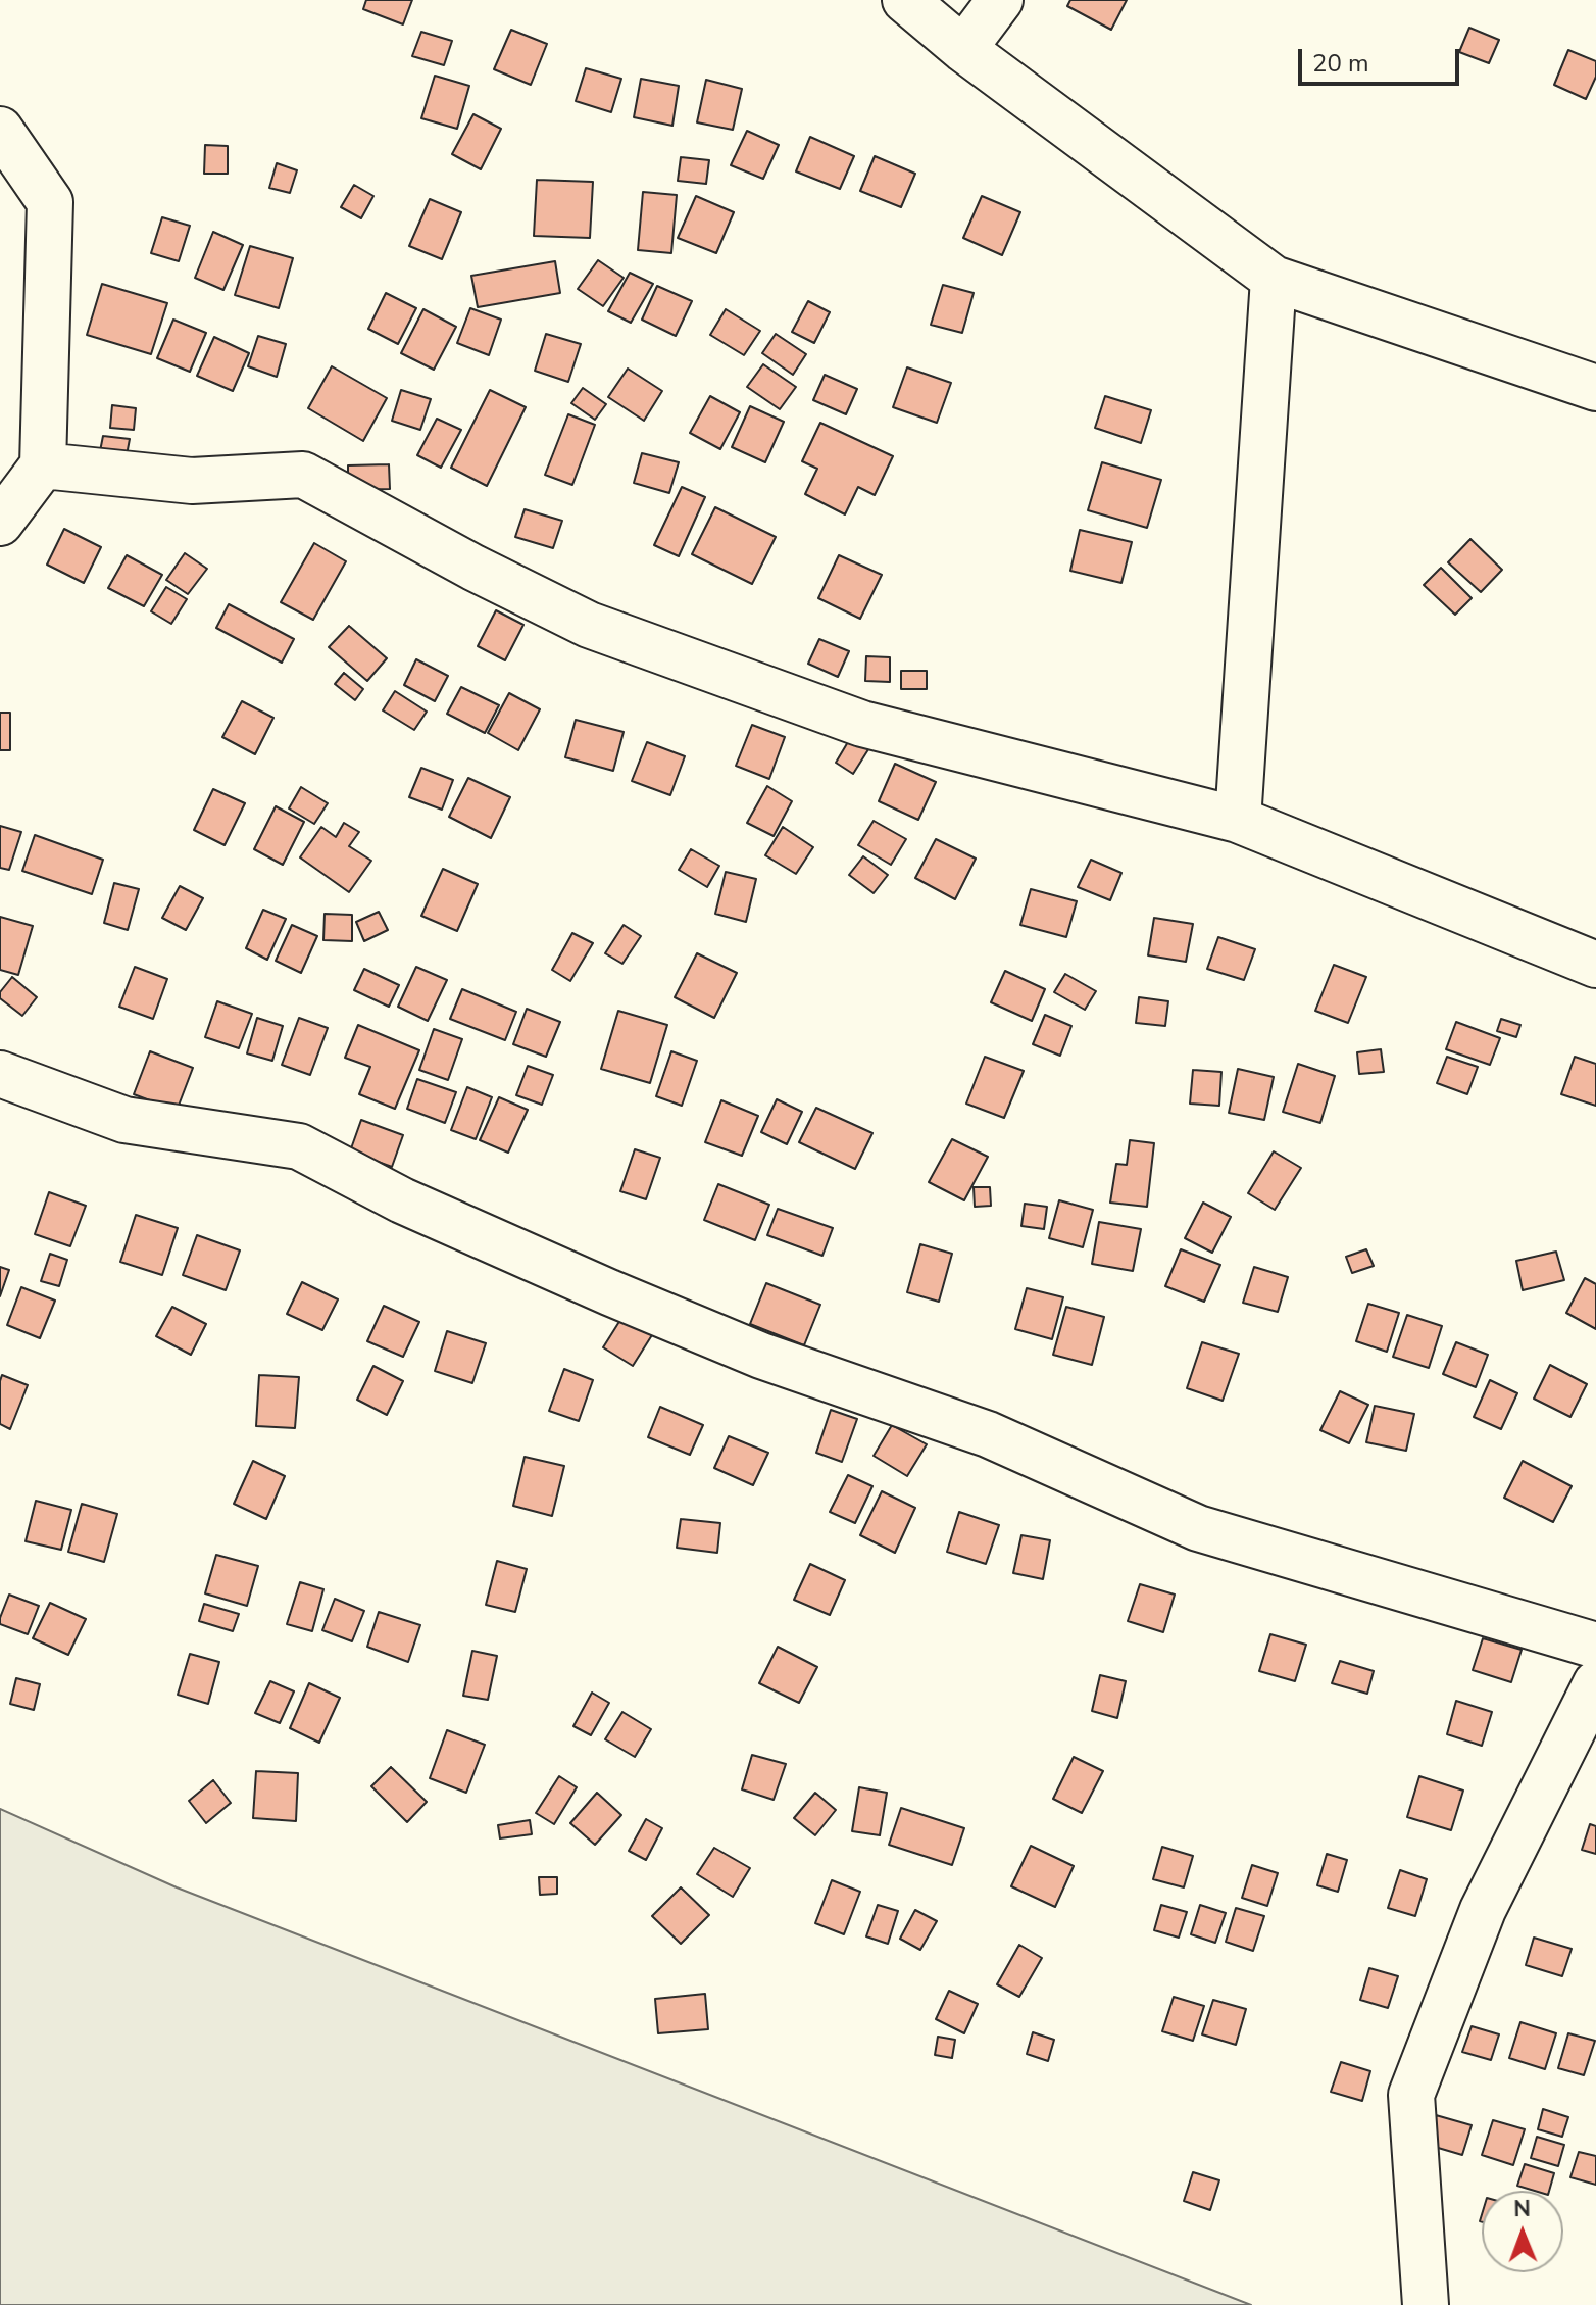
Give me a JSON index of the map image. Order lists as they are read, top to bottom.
{
  "scale_bar": "20 m",
  "north": "top"
}
